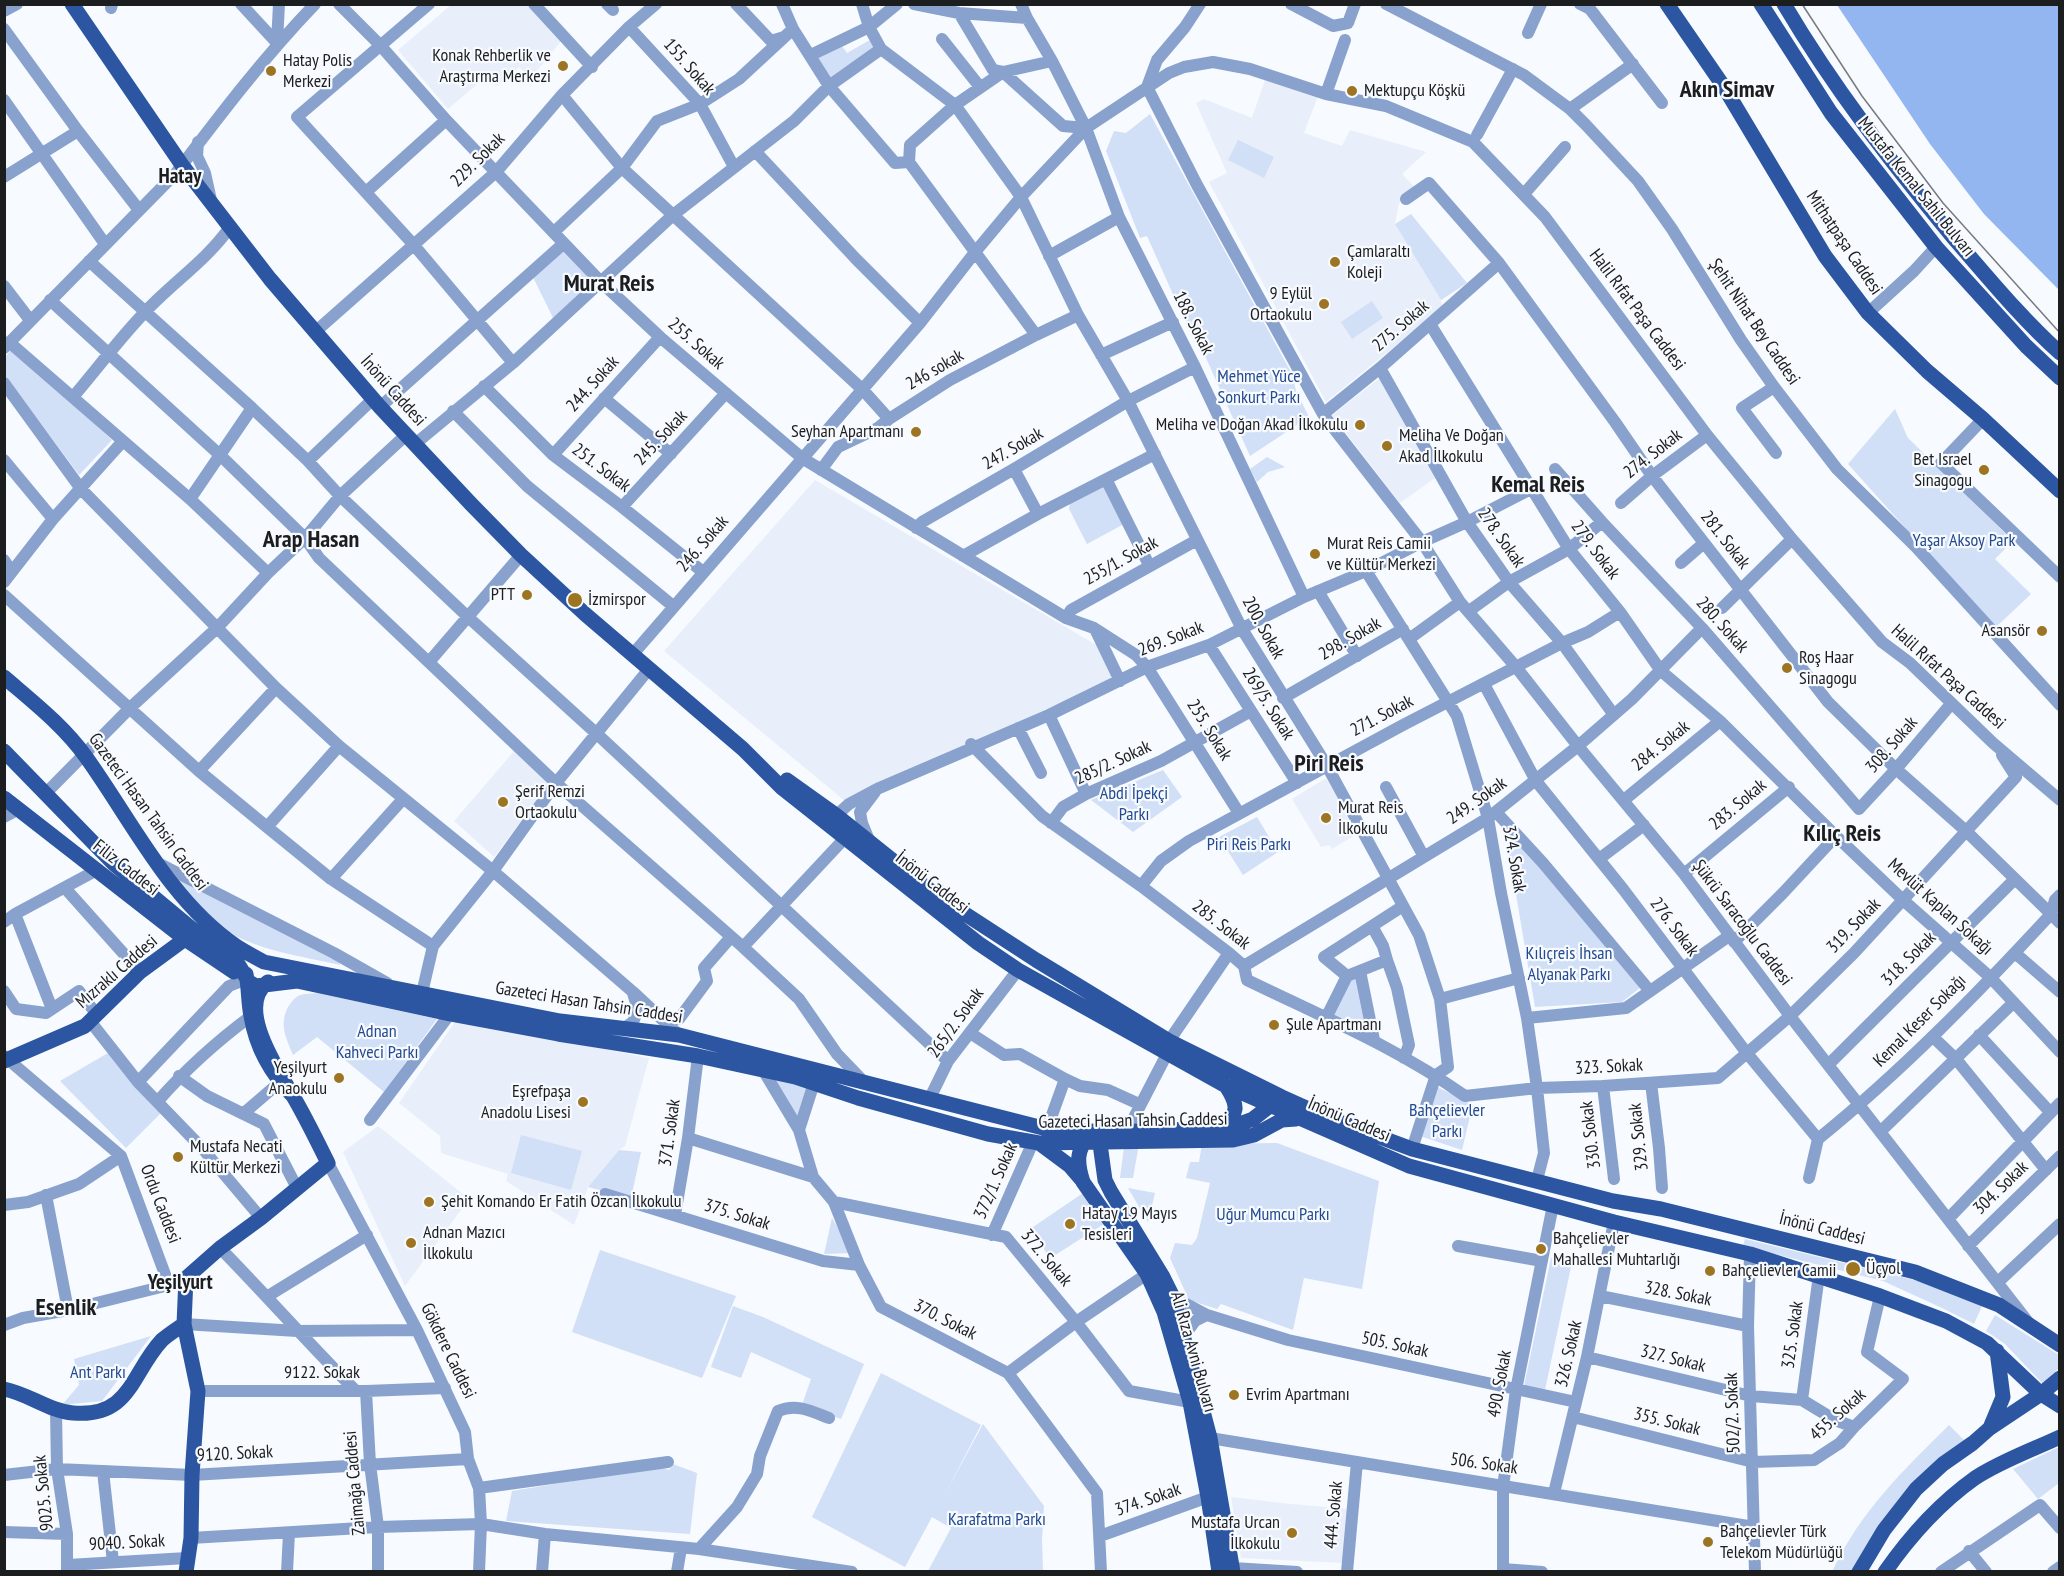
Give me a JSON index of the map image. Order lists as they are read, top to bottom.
{
  "streets": {
    "main road": [
      "Mustafa Kemal Sahil Bulvarı",
      "Mithatpaşa Caddesi",
      "İnönü Caddesi",
      "Gazeteci Hasan Tahsin Caddesi",
      "Filiz Caddesi",
      "Mızraklı Caddesi",
      "Gökdere Caddesi",
      "Ali Rıza Avni Bulvarı"
    ],
    "street": [
      "155. Sokak",
      "229. Sokak",
      "Halil Rıfat Paşa Caddesi",
      "Şehit Nihat Bey Caddesi",
      "188. Sokak",
      "275. Sokak",
      "255. Sokak",
      "246 sokak",
      "244. Sokak",
      "245. Sokak",
      "247. Sokak",
      "274. Sokak",
      "251. Sokak",
      "278. Sokak",
      "281. Sokak",
      "246. Sokak",
      "279. Sokak",
      "255/1. Sokak",
      "280. Sokak",
      "200. Sokak",
      "269. Sokak",
      "298. Sokak",
      "269/5. Sokak",
      "271. Sokak",
      "308. Sokak",
      "284. Sokak",
      "285/2. Sokak",
      "249. Sokak",
      "283. Sokak",
      "324. Sokak",
      "Mevlüt Kaplan Sokağı",
      "Şükrü Saracoğlu Caddesi",
      "285. Sokak",
      "319. Sokak",
      "276. Sokak",
      "318. Sokak",
      "Kemal Keser Sokağı",
      "265/2. Sokak",
      "323. Sokak",
      "371. Sokak",
      "330. Sokak",
      "329. Sokak",
      "372/1. Sokak",
      "304. Sokak",
      "Ordu Caddesi",
      "375. Sokak",
      "372. Sokak",
      "328. Sokak",
      "370. Sokak",
      "325. Sokak",
      "505. Sokak",
      "326. Sokak",
      "327. Sokak",
      "9122. Sokak",
      "490. Sokak",
      "502/2. Sokak",
      "455. Sokak",
      "355. Sokak",
      "9120. Sokak",
      "506. Sokak",
      "Zaimağa Caddesi",
      "9025. Sokak",
      "374. Sokak",
      "444. Sokak",
      "9040. Sokak"
    ]
  },
  "crossings": [
    ["155. Sokak", "229. Sokak"],
    ["229. Sokak", "255. Sokak"],
    ["229. Sokak", "İnönü Caddesi"],
    ["Halil Rıfat Paşa Caddesi", "188. Sokak"],
    ["Halil Rıfat Paşa Caddesi", "274. Sokak"],
    ["Halil Rıfat Paşa Caddesi", "246. Sokak"],
    ["Halil Rıfat Paşa Caddesi", "200. Sokak"],
    ["Halil Rıfat Paşa Caddesi", "308. Sokak"],
    ["Halil Rıfat Paşa Caddesi", "Şükrü Saracoğlu Caddesi"],
    ["Halil Rıfat Paşa Caddesi", "319. Sokak"],
    ["188. Sokak", "247. Sokak"],
    ["188. Sokak", "269. Sokak"],
    ["275. Sokak", "278. Sokak"],
    ["275. Sokak", "281. Sokak"],
    ["275. Sokak", "279. Sokak"],
    ["275. Sokak", "Şükrü Saracoğlu Caddesi"],
    ["255. Sokak", "246 sokak"],
    ["255. Sokak", "244. Sokak"],
    ["255. Sokak", "245. Sokak"],
    ["255. Sokak", "247. Sokak"],
    ["255. Sokak", "246. Sokak"],
    ["255. Sokak", "255/1. Sokak"],
    ["255. Sokak", "269. Sokak"],
    ["255. Sokak", "271. Sokak"],
    ["255. Sokak", "285/2. Sokak"],
    ["246 sokak", "200. Sokak"],
    ["244. Sokak", "251. Sokak"],
    ["İnönü Caddesi", "246. Sokak"],
    ["İnönü Caddesi", "269. Sokak"],
    ["İnönü Caddesi", "Gazeteci Hasan Tahsin Caddesi"],
    ["İnönü Caddesi", "324. Sokak"],
    ["İnönü Caddesi", "Şükrü Saracoğlu Caddesi"],
    ["İnönü Caddesi", "265/2. Sokak"],
    ["İnönü Caddesi", "325. Sokak"],
    ["İnönü Caddesi", "326. Sokak"],
    ["İnönü Caddesi", "490. Sokak"],
    ["İnönü Caddesi", "502/2. Sokak"],
    ["İnönü Caddesi", "455. Sokak"],
    ["245. Sokak", "251. Sokak"],
    ["247. Sokak", "200. Sokak"],
    ["274. Sokak", "281. Sokak"],
    ["251. Sokak", "246. Sokak"],
    ["278. Sokak", "269. Sokak"],
    ["278. Sokak", "271. Sokak"],
    ["278. Sokak", "249. Sokak"],
    ["281. Sokak", "308. Sokak"],
    ["281. Sokak", "319. Sokak"],
    ["281. Sokak", "318. Sokak"],
    ["281. Sokak", "Kemal Keser Sokağı"],
    ["279. Sokak", "269. Sokak"],
    ["279. Sokak", "271. Sokak"],
    ["279. Sokak", "249. Sokak"],
    ["279. Sokak", "Mevlüt Kaplan Sokağı"],
    ["255/1. Sokak", "200. Sokak"],
    ["280. Sokak", "308. Sokak"],
    ["280. Sokak", "249. Sokak"],
    ["200. Sokak", "269. Sokak"],
    ["200. Sokak", "298. Sokak"],
    ["200. Sokak", "271. Sokak"],
    ["200. Sokak", "249. Sokak"],
    ["200. Sokak", "285. Sokak"],
    ["269. Sokak", "269/5. Sokak"],
    ["269. Sokak", "324. Sokak"],
    ["269. Sokak", "Şükrü Saracoğlu Caddesi"],
    ["269. Sokak", "285. Sokak"],
    ["298. Sokak", "324. Sokak"],
    ["298. Sokak", "Şükrü Saracoğlu Caddesi"],
    ["269/5. Sokak", "271. Sokak"],
    ["269/5. Sokak", "285/2. Sokak"],
    ["271. Sokak", "324. Sokak"],
    ["271. Sokak", "Şükrü Saracoğlu Caddesi"],
    ["271. Sokak", "285. Sokak"],
    ["271. Sokak", "276. Sokak"],
    ["284. Sokak", "Mevlüt Kaplan Sokağı"],
    ["284. Sokak", "Şükrü Saracoğlu Caddesi"],
    ["285/2. Sokak", "285. Sokak"],
    ["249. Sokak", "324. Sokak"],
    ["249. Sokak", "Mevlüt Kaplan Sokağı"],
    ["249. Sokak", "Şükrü Saracoğlu Caddesi"],
    ["249. Sokak", "285. Sokak"],
    ["249. Sokak", "276. Sokak"],
    ["283. Sokak", "Mevlüt Kaplan Sokağı"],
    ["283. Sokak", "Şükrü Saracoğlu Caddesi"],
    ["Gazeteci Hasan Tahsin Caddesi", "Filiz Caddesi"],
    ["Gazeteci Hasan Tahsin Caddesi", "Mızraklı Caddesi"],
    ["Gazeteci Hasan Tahsin Caddesi", "265/2. Sokak"],
    ["Gazeteci Hasan Tahsin Caddesi", "371. Sokak"],
    ["Gazeteci Hasan Tahsin Caddesi", "372/1. Sokak"],
    ["Gazeteci Hasan Tahsin Caddesi", "370. Sokak"],
    ["Gazeteci Hasan Tahsin Caddesi", "Gökdere Caddesi"],
    ["Gazeteci Hasan Tahsin Caddesi", "Ali Rıza Avni Bulvarı"],
    ["324. Sokak", "323. Sokak"],
    ["Filiz Caddesi", "Mızraklı Caddesi"],
    ["Mevlüt Kaplan Sokağı", "319. Sokak"],
    ["Mevlüt Kaplan Sokağı", "318. Sokak"],
    ["Mevlüt Kaplan Sokağı", "Kemal Keser Sokağı"],
    ["Şükrü Saracoğlu Caddesi", "319. Sokak"],
    ["Şükrü Saracoğlu Caddesi", "318. Sokak"],
    ["Şükrü Saracoğlu Caddesi", "Kemal Keser Sokağı"],
    ["Şükrü Saracoğlu Caddesi", "304. Sokak"],
    ["285. Sokak", "323. Sokak"],
    ["319. Sokak", "276. Sokak"],
    ["319. Sokak", "323. Sokak"],
    ["276. Sokak", "323. Sokak"],
    ["Mızraklı Caddesi", "Ordu Caddesi"],
    ["Mızraklı Caddesi", "Gökdere Caddesi"],
    ["323. Sokak", "330. Sokak"],
    ["323. Sokak", "329. Sokak"],
    ["371. Sokak", "375. Sokak"],
    ["372/1. Sokak", "372. Sokak"],
    ["375. Sokak", "370. Sokak"],
    ["372. Sokak", "370. Sokak"],
    ["372. Sokak", "Ali Rıza Avni Bulvarı"],
    ["328. Sokak", "326. Sokak"],
    ["328. Sokak", "502/2. Sokak"],
    ["370. Sokak", "374. Sokak"],
    ["325. Sokak", "327. Sokak"],
    ["505. Sokak", "Ali Rıza Avni Bulvarı"],
    ["505. Sokak", "326. Sokak"],
    ["505. Sokak", "490. Sokak"],
    ["Gökdere Caddesi", "9122. Sokak"],
    ["Gökdere Caddesi", "9120. Sokak"],
    ["Ali Rıza Avni Bulvarı", "506. Sokak"],
    ["Ali Rıza Avni Bulvarı", "374. Sokak"],
    ["326. Sokak", "327. Sokak"],
    ["326. Sokak", "355. Sokak"],
    ["326. Sokak", "506. Sokak"],
    ["327. Sokak", "502/2. Sokak"],
    ["9122. Sokak", "Zaimağa Caddesi"],
    ["490. Sokak", "506. Sokak"],
    ["502/2. Sokak", "455. Sokak"],
    ["502/2. Sokak", "355. Sokak"],
    ["502/2. Sokak", "506. Sokak"],
    ["455. Sokak", "355. Sokak"],
    ["9120. Sokak", "Zaimağa Caddesi"],
    ["9120. Sokak", "9025. Sokak"],
    ["506. Sokak", "444. Sokak"],
    ["9025. Sokak", "9040. Sokak"]
  ],
  "districts": [
    "Akın Simav",
    "Hatay",
    "Murat Reis",
    "Kemal Reis",
    "Arap Hasan",
    "Piri Reis",
    "Kılıç Reis",
    "Yeşilyurt",
    "Esenlik"
  ],
  "parks": [
    "Mehmet Yüce Sonkurt Parkı",
    "Yaşar Aksoy Park",
    "Abdi İpekçi Parkı",
    "Piri Reis Parkı",
    "Kılıçreis İhsan Alyanak Parkı",
    "Adnan Kahveci Parkı",
    "Bahçelievler Parkı",
    "Uğur Mumcu Parkı",
    "Ant Parkı",
    "Karafatma Parkı"
  ],
  "places": [
    "Konak Rehberlik ve Araştırma Merkezi",
    "Hatay Polis Merkezi",
    "Mektupçu Köşkü",
    "Çamlaraltı Koleji",
    "9 Eylül Ortaokulu",
    "Meliha ve Doğan Akad İlkokulu",
    "Seyhan Apartmanı",
    "Meliha Ve Doğan Akad İlkokulu",
    "Bet Israel Sinagogu",
    "Murat Reis Camii ve Kültür Merkezi",
    "PTT",
    "İzmirspor",
    "Asansör",
    "Roş Haar Sinagogu",
    "Şerif Remzi Ortaokulu",
    "Murat Reis İlkokulu",
    "Şule Apartmanı",
    "Yeşilyurt Anaokulu",
    "Eşrefpaşa Anadolu Lisesi",
    "Mustafa Necati Kültür Merkezi",
    "Şehit Komando Er Fatih Özcan İlkokulu",
    "Hatay 19 Mayıs Tesisleri",
    "Adnan Mazıcı İlkokulu",
    "Bahçelievler Mahallesi Muhtarlığı",
    "Üçyol",
    "Bahçelievler Camii",
    "Evrim Apartmanı",
    "Mustafa Urcan İlkokulu",
    "Bahçelievler Türk Telekom Müdürlüğü"
  ]
}
